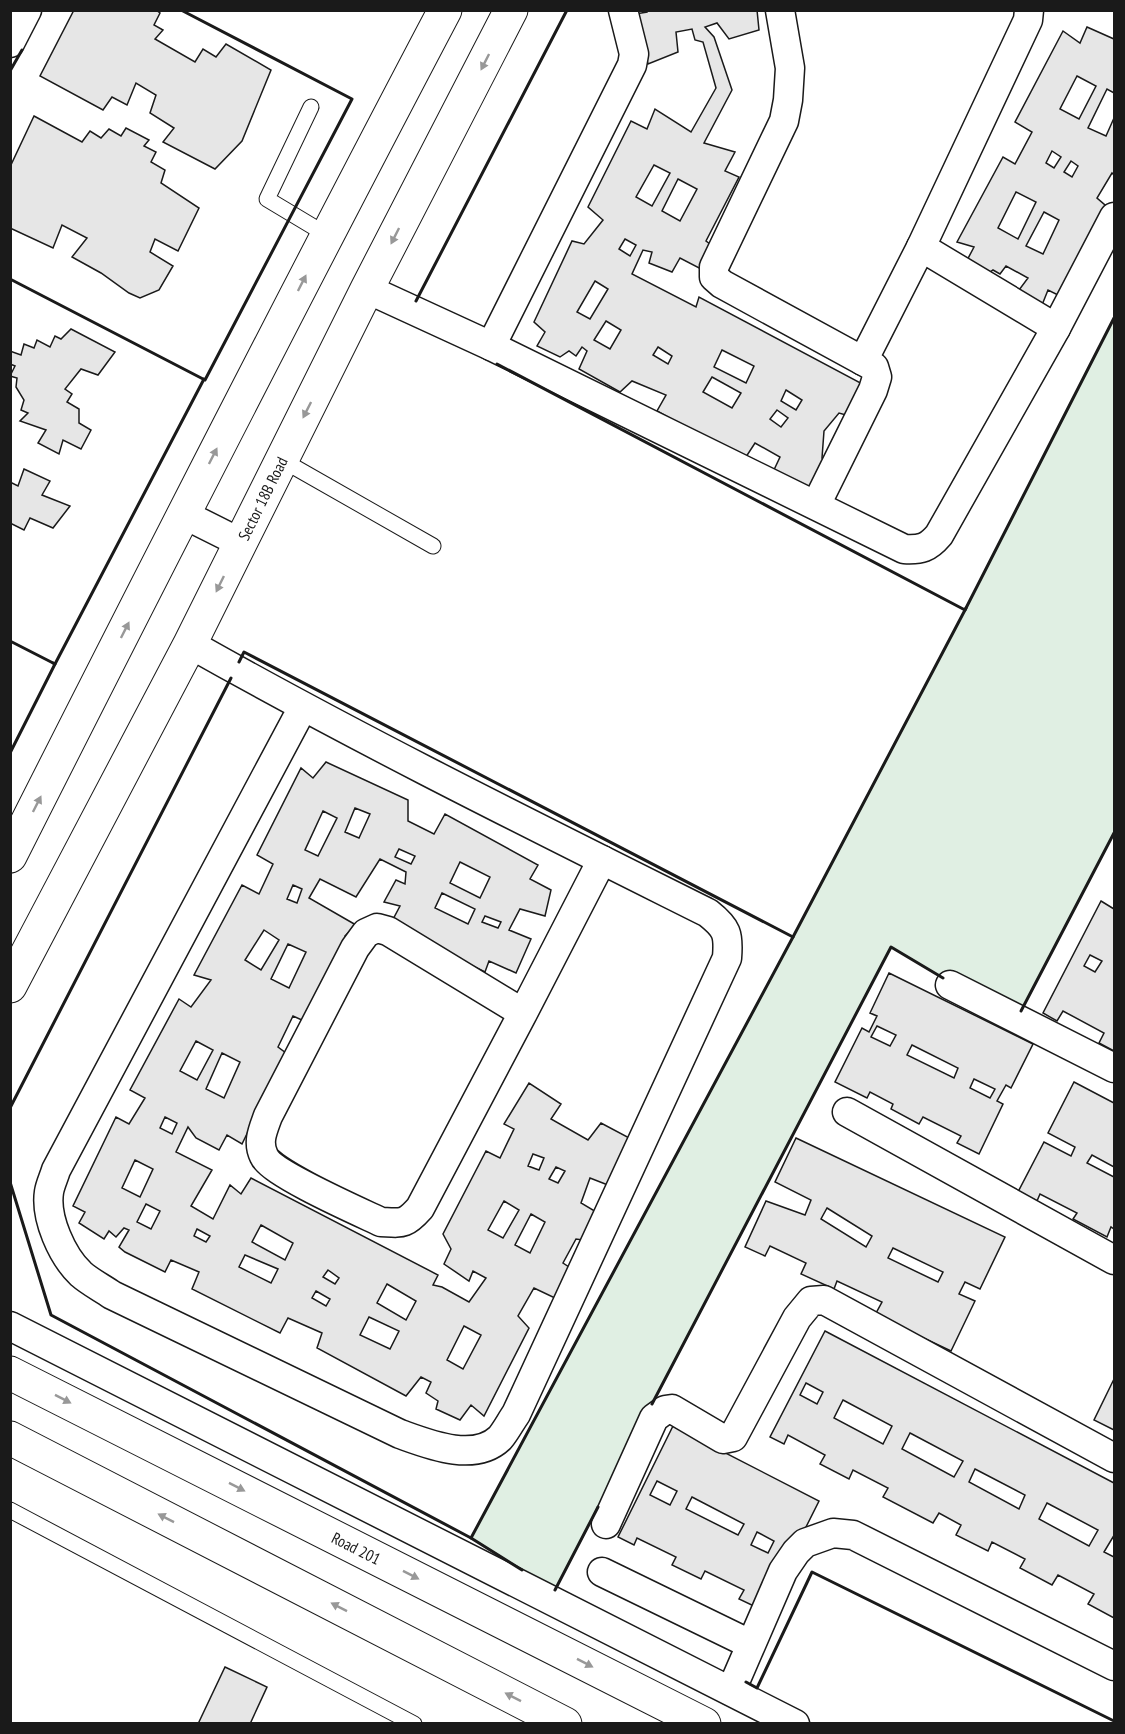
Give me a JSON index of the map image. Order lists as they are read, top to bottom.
{
  "streets": {
    "street": ["Sector 18B Road", "Road 201"]
  }
}
